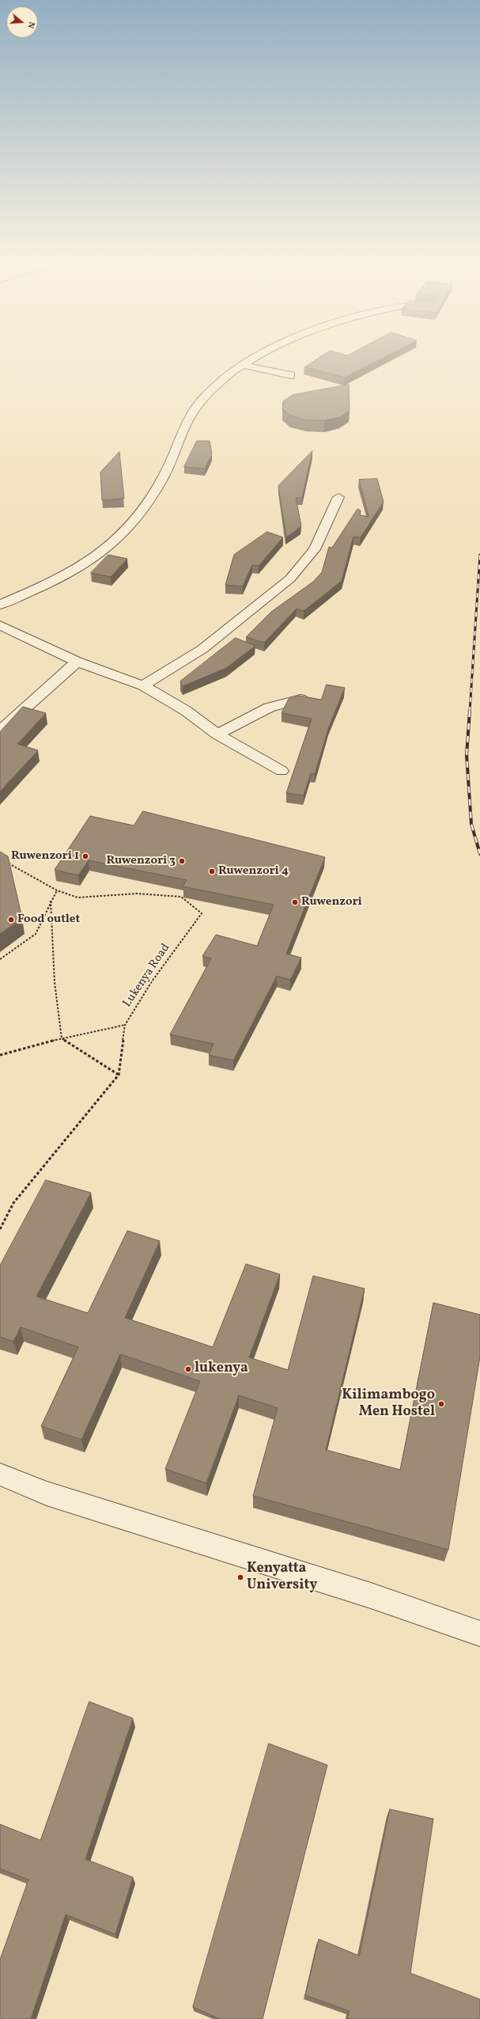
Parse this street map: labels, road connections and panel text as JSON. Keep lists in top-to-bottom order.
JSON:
{
  "streets": {
    "path": ["Lukenya Road"]
  },
  "places": [
    "Ruwenzori 1",
    "Ruwenzori 3",
    "Ruwenzori 4",
    "Ruwenzori",
    "Food outlet",
    "lukenya",
    "Kilimambogo Men Hostel",
    "Kenyatta University"
  ],
  "north": "right"
}
